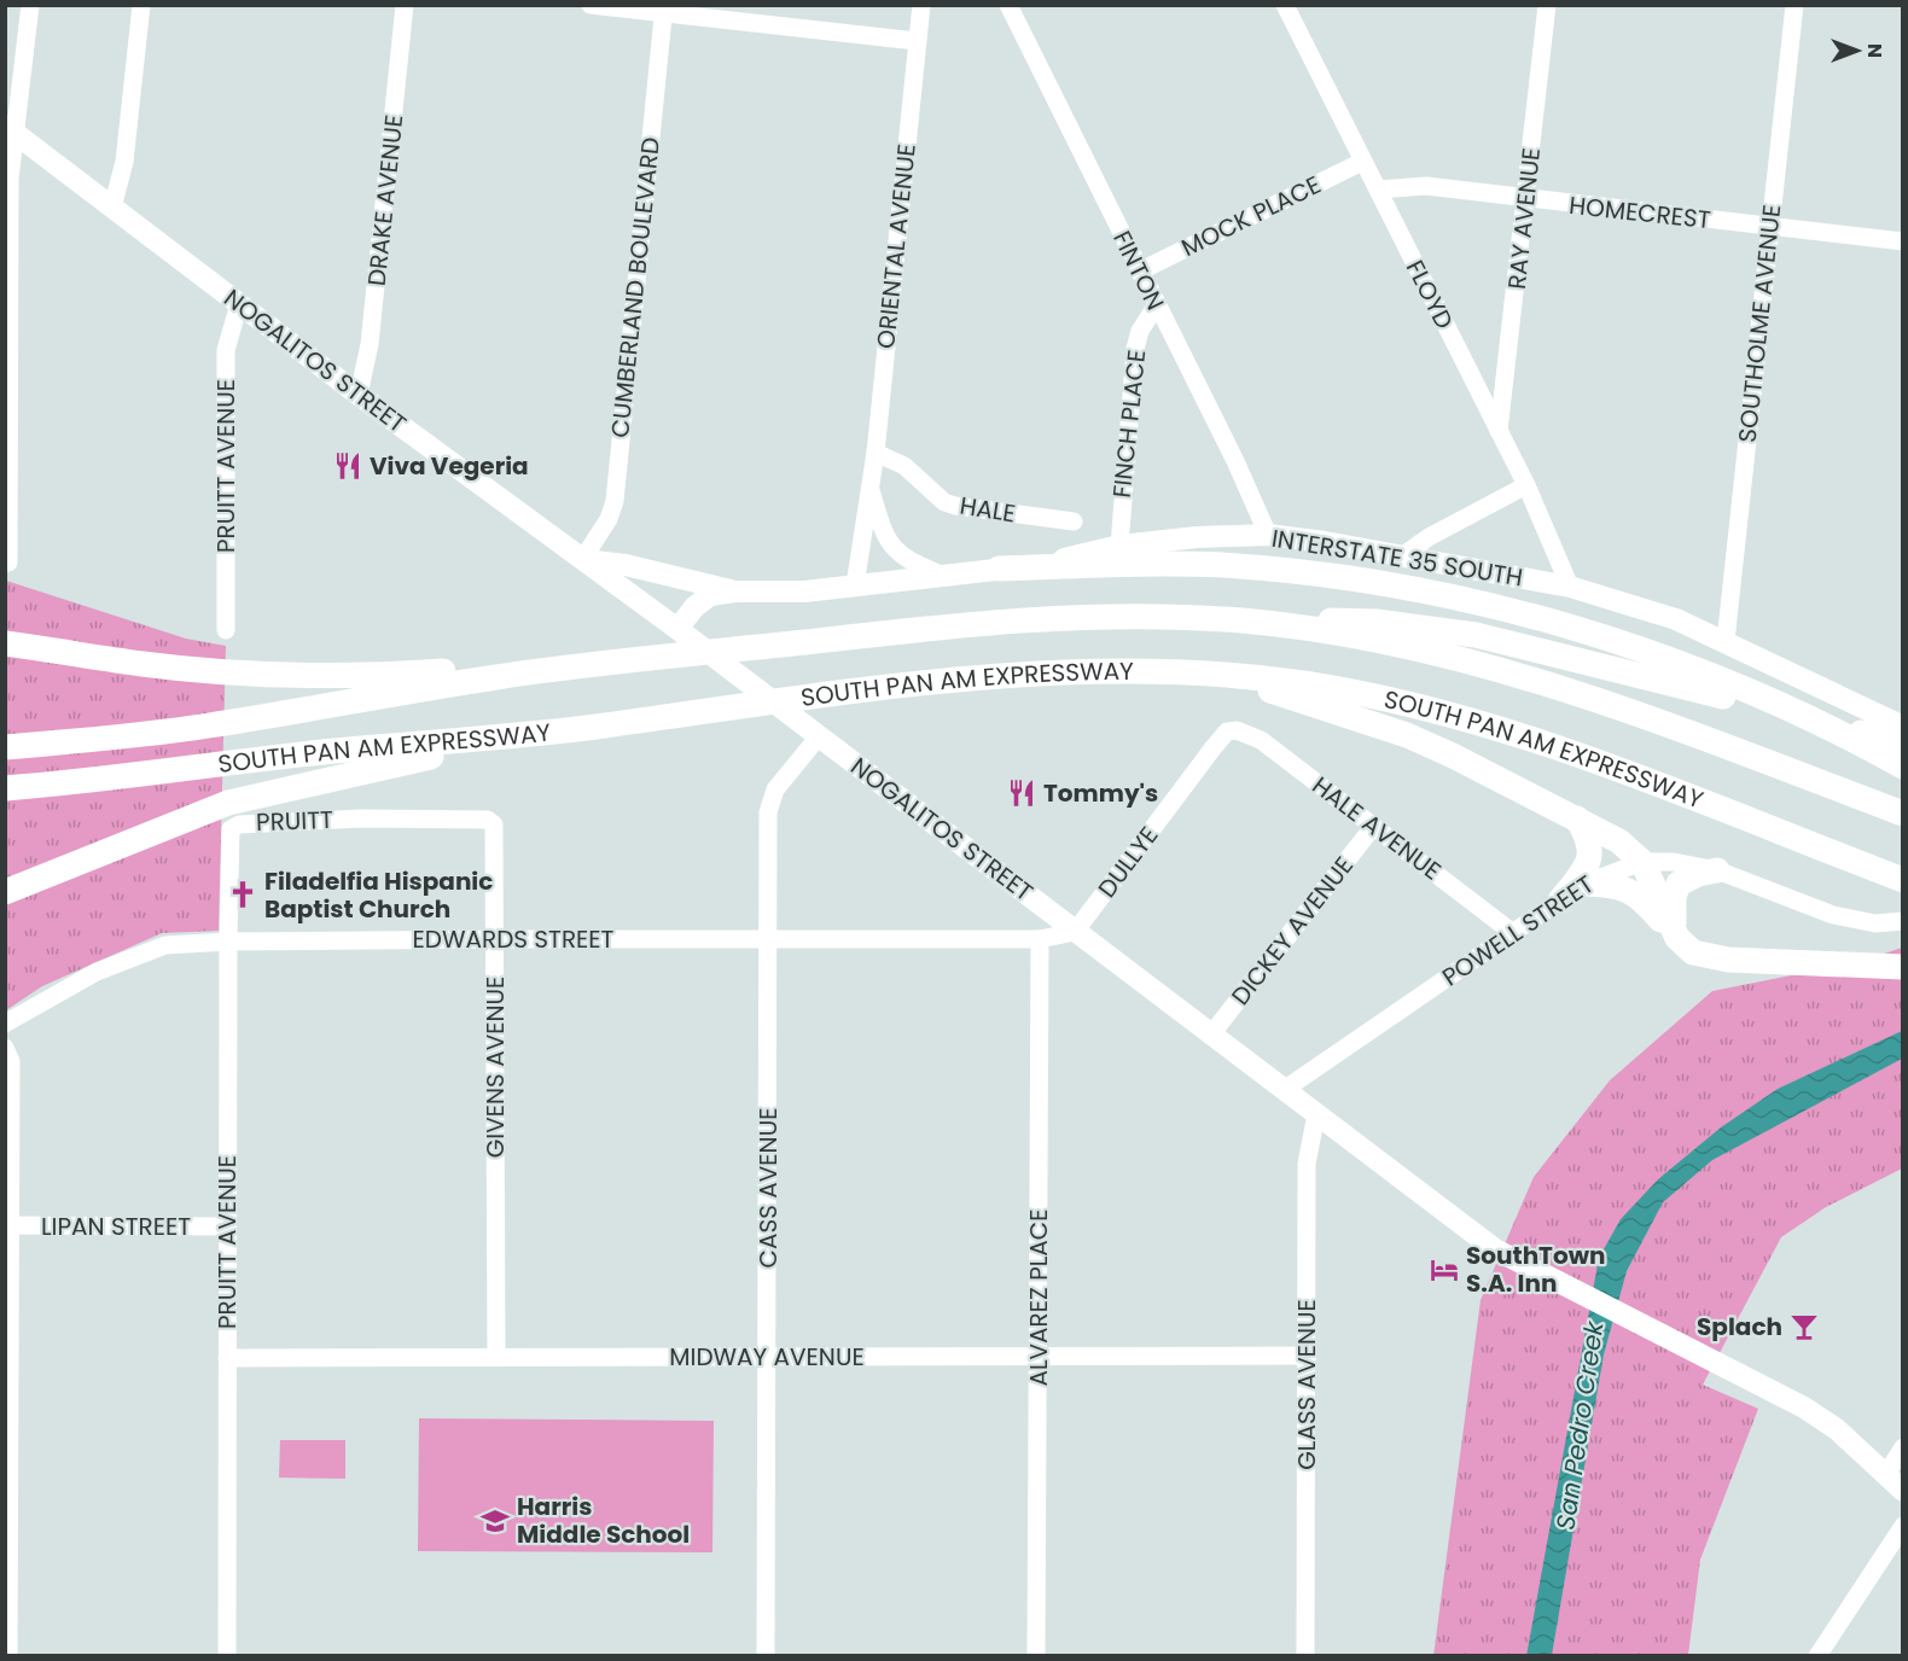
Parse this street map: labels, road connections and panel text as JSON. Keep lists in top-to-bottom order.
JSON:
{
  "streets": {
    "highway": ["SOUTH PAN AM EXPRESSWAY"],
    "main road": ["NOGALITOS STREET", "INTERSTATE 35 SOUTH"],
    "street": [
      "DRAKE AVENUE",
      "HOMECREST",
      "MOCK PLACE",
      "RAY AVENUE",
      "ORIENTAL AVENUE",
      "FINTON",
      "CUMBERLAND BOULEVARD",
      "FLOYD",
      "SOUTHOLME AVENUE",
      "FINCH PLACE",
      "PRUITT AVENUE",
      "HALE",
      "PRUITT",
      "HALE AVENUE",
      "DULLYE",
      "DICKEY AVENUE",
      "POWELL STREET",
      "EDWARDS STREET",
      "GIVENS AVENUE",
      "CASS AVENUE",
      "LIPAN STREET",
      "ALVAREZ PLACE",
      "MIDWAY AVENUE",
      "GLASS AVENUE"
    ]
  },
  "crossings": [
    ["DRAKE AVENUE", "NOGALITOS STREET"],
    ["HOMECREST", "RAY AVENUE"],
    ["HOMECREST", "FLOYD"],
    ["HOMECREST", "SOUTHOLME AVENUE"],
    ["MOCK PLACE", "FINTON"],
    ["MOCK PLACE", "FLOYD"],
    ["RAY AVENUE", "FLOYD"],
    ["ORIENTAL AVENUE", "HALE"],
    ["ORIENTAL AVENUE", "INTERSTATE 35 SOUTH"],
    ["FINTON", "FINCH PLACE"],
    ["FINTON", "INTERSTATE 35 SOUTH"],
    ["CUMBERLAND BOULEVARD", "NOGALITOS STREET"],
    ["CUMBERLAND BOULEVARD", "INTERSTATE 35 SOUTH"],
    ["FLOYD", "INTERSTATE 35 SOUTH"],
    ["SOUTHOLME AVENUE", "INTERSTATE 35 SOUTH"],
    ["NOGALITOS STREET", "PRUITT AVENUE"],
    ["NOGALITOS STREET", "INTERSTATE 35 SOUTH"],
    ["NOGALITOS STREET", "DULLYE"],
    ["NOGALITOS STREET", "DICKEY AVENUE"],
    ["NOGALITOS STREET", "POWELL STREET"],
    ["NOGALITOS STREET", "EDWARDS STREET"],
    ["NOGALITOS STREET", "CASS AVENUE"],
    ["NOGALITOS STREET", "GLASS AVENUE"],
    ["FINCH PLACE", "INTERSTATE 35 SOUTH"],
    ["PRUITT AVENUE", "PRUITT"],
    ["PRUITT AVENUE", "EDWARDS STREET"],
    ["PRUITT AVENUE", "LIPAN STREET"],
    ["PRUITT AVENUE", "MIDWAY AVENUE"],
    ["PRUITT", "GIVENS AVENUE"],
    ["HALE AVENUE", "DULLYE"],
    ["HALE AVENUE", "DICKEY AVENUE"],
    ["HALE AVENUE", "POWELL STREET"],
    ["DULLYE", "EDWARDS STREET"],
    ["EDWARDS STREET", "GIVENS AVENUE"],
    ["EDWARDS STREET", "CASS AVENUE"],
    ["EDWARDS STREET", "ALVAREZ PLACE"],
    ["GIVENS AVENUE", "MIDWAY AVENUE"],
    ["CASS AVENUE", "MIDWAY AVENUE"],
    ["ALVAREZ PLACE", "MIDWAY AVENUE"],
    ["MIDWAY AVENUE", "GLASS AVENUE"]
  ],
  "water": ["San Pedro Creek"],
  "places": {
    "restaurant": ["Viva Vegeria", "Tommy's"],
    "church": ["Filadelfia Hispanic Baptist Church"],
    "hotel": ["SouthTown S.A. Inn"],
    "bar": ["Splach"],
    "school or university": ["Harris Middle School"]
  },
  "north": "right"
}
